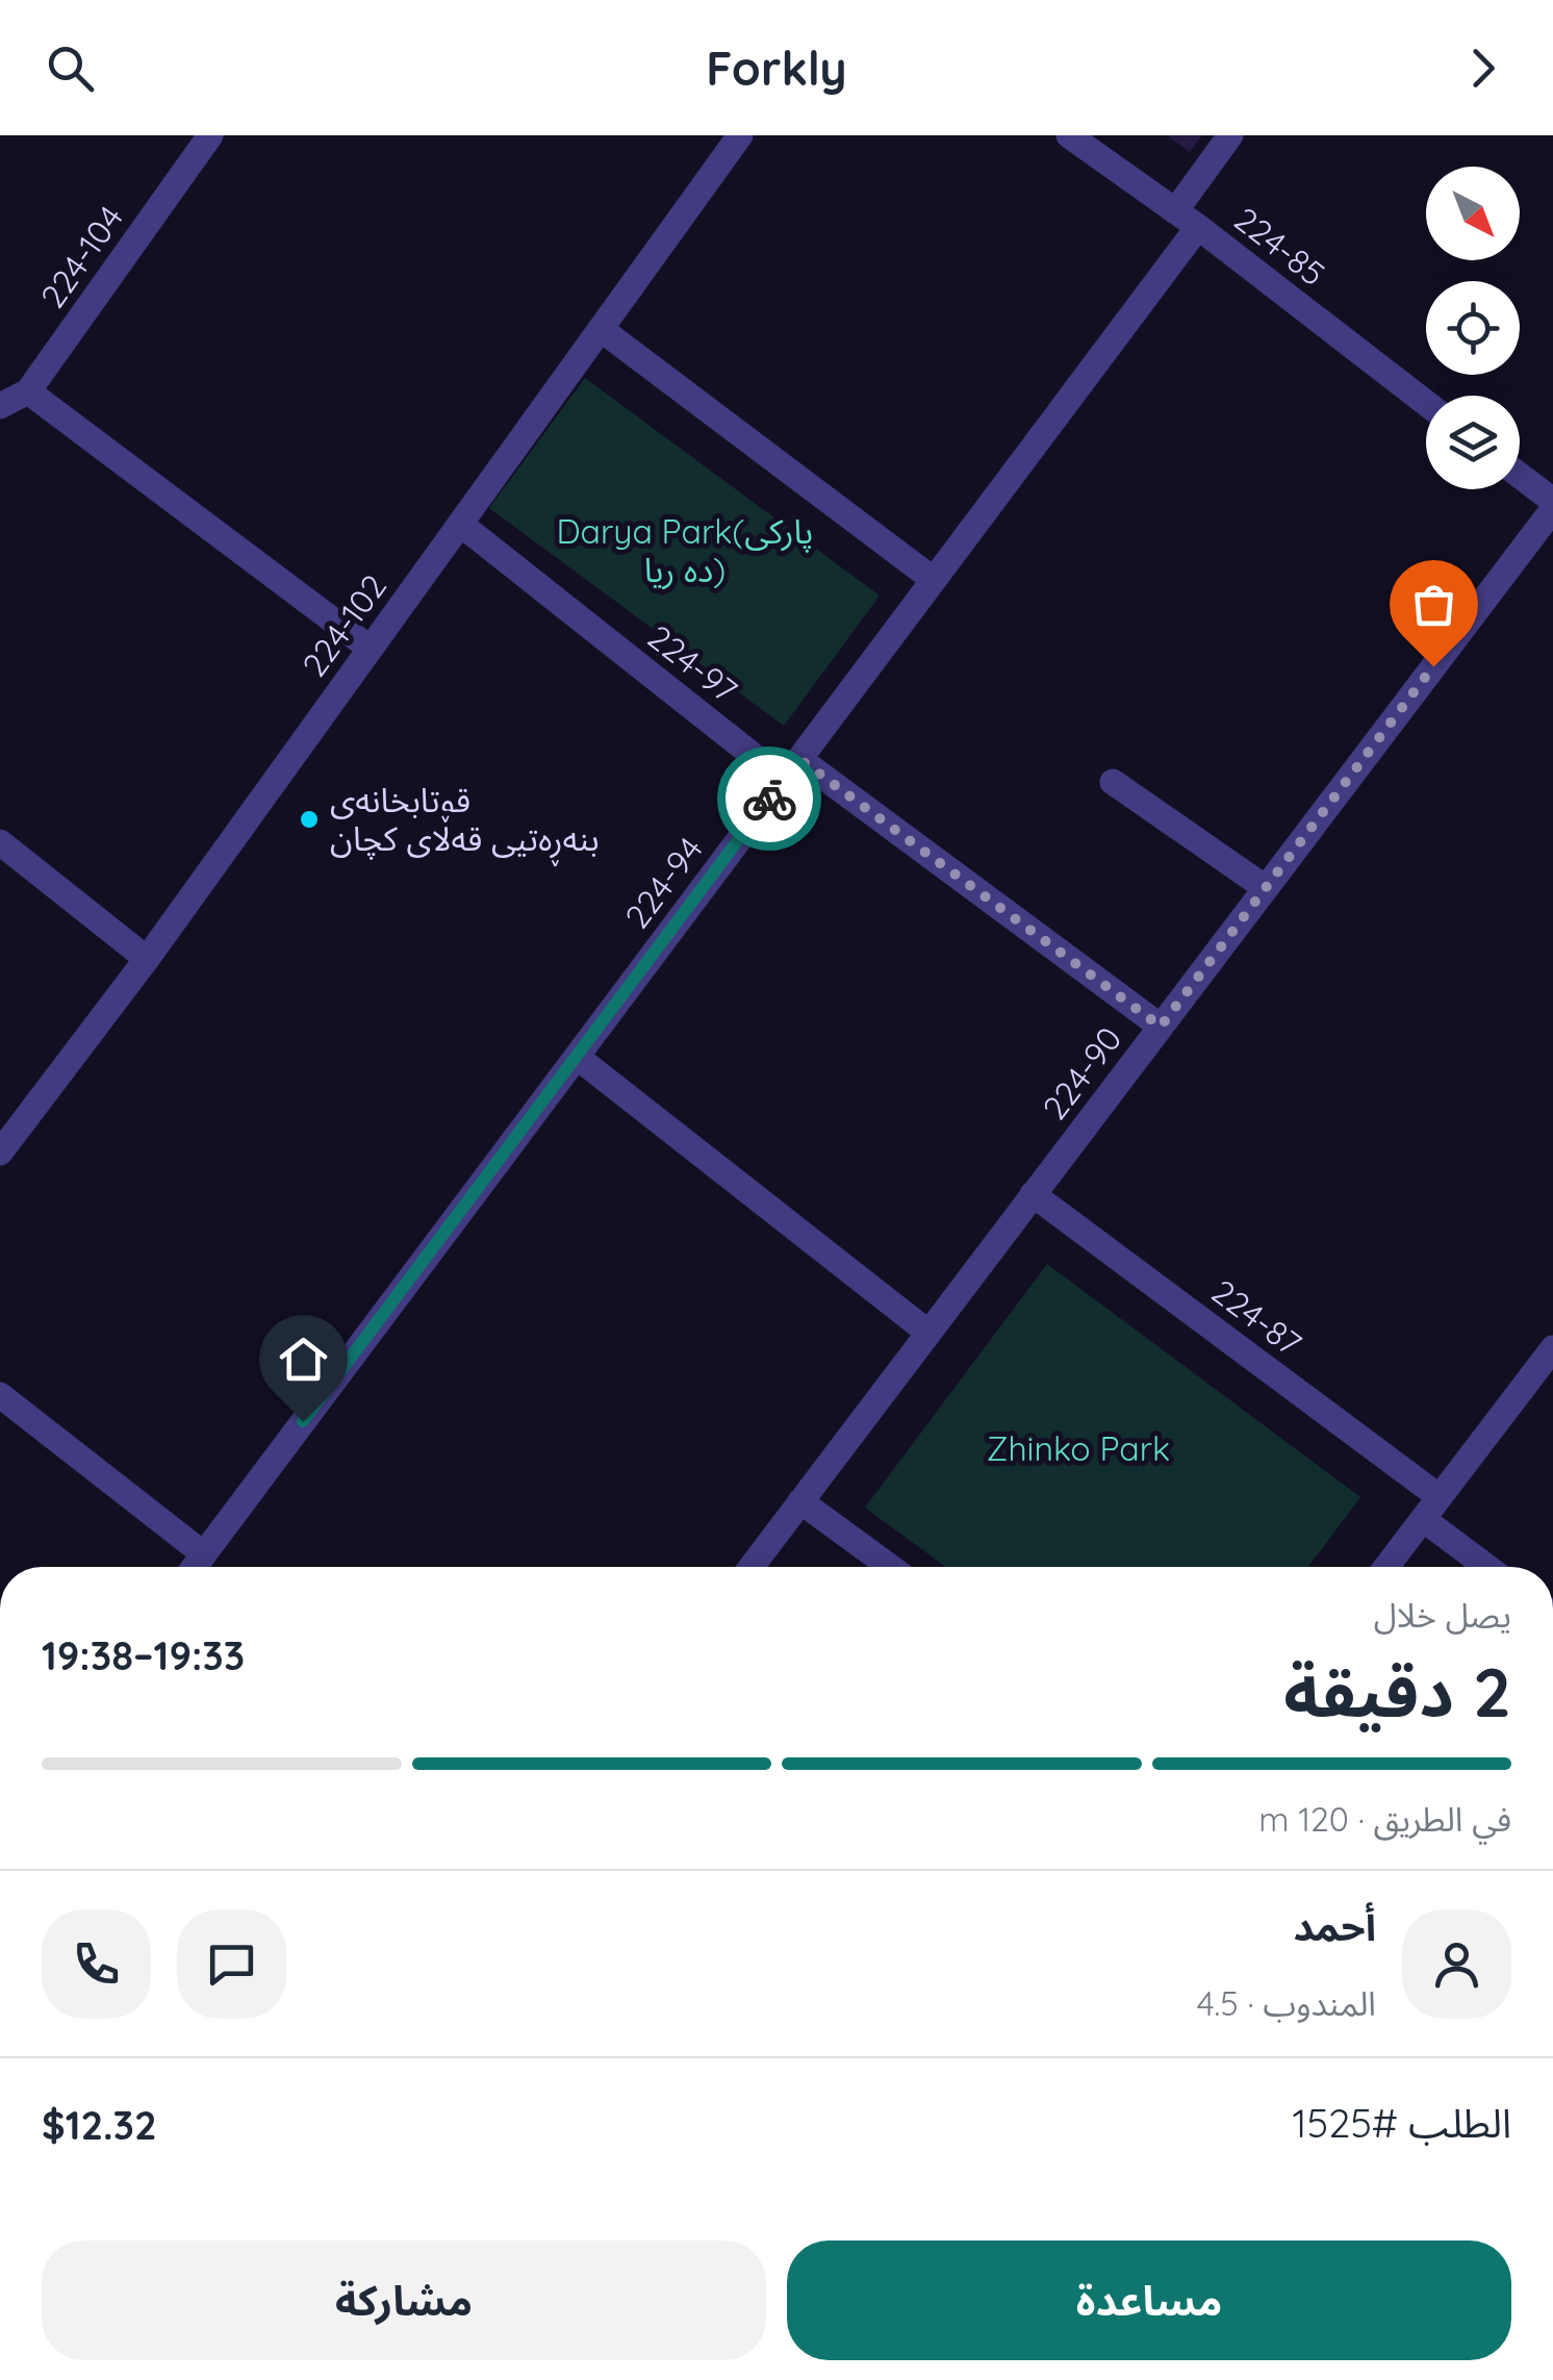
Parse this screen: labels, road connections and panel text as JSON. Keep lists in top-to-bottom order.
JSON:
{
  "streets": {
    "street": [
      "224-85",
      "224-104",
      "224-102",
      "224-97",
      "224-94",
      "224-90",
      "224-87"
    ]
  },
  "crossings": [
    ["224-85", "224-94"],
    ["224-102", "224-97"],
    ["224-97", "224-94"],
    ["224-97", "224-90"],
    ["224-90", "224-87"]
  ],
  "parks": ["Darya Park(پارکی ده ریا)", "Zhinko Park"],
  "places": ["قوتابخانەی بنەڕەتیی قەڵای کچان"],
  "north": "bottom right",
  "page": {
    "header": "Forkly",
    "heading": ["2 دقيقة", "يصل خلال", "19:33–19:38"],
    "panel": [
      "أحمد",
      "المندوب · 4.5",
      "الطلب #1525",
      "$12.32"
    ],
    "bar": "في الطريق · 120 m",
    "buttons": ["مساعدة", "مشاركة"]
  }
}
